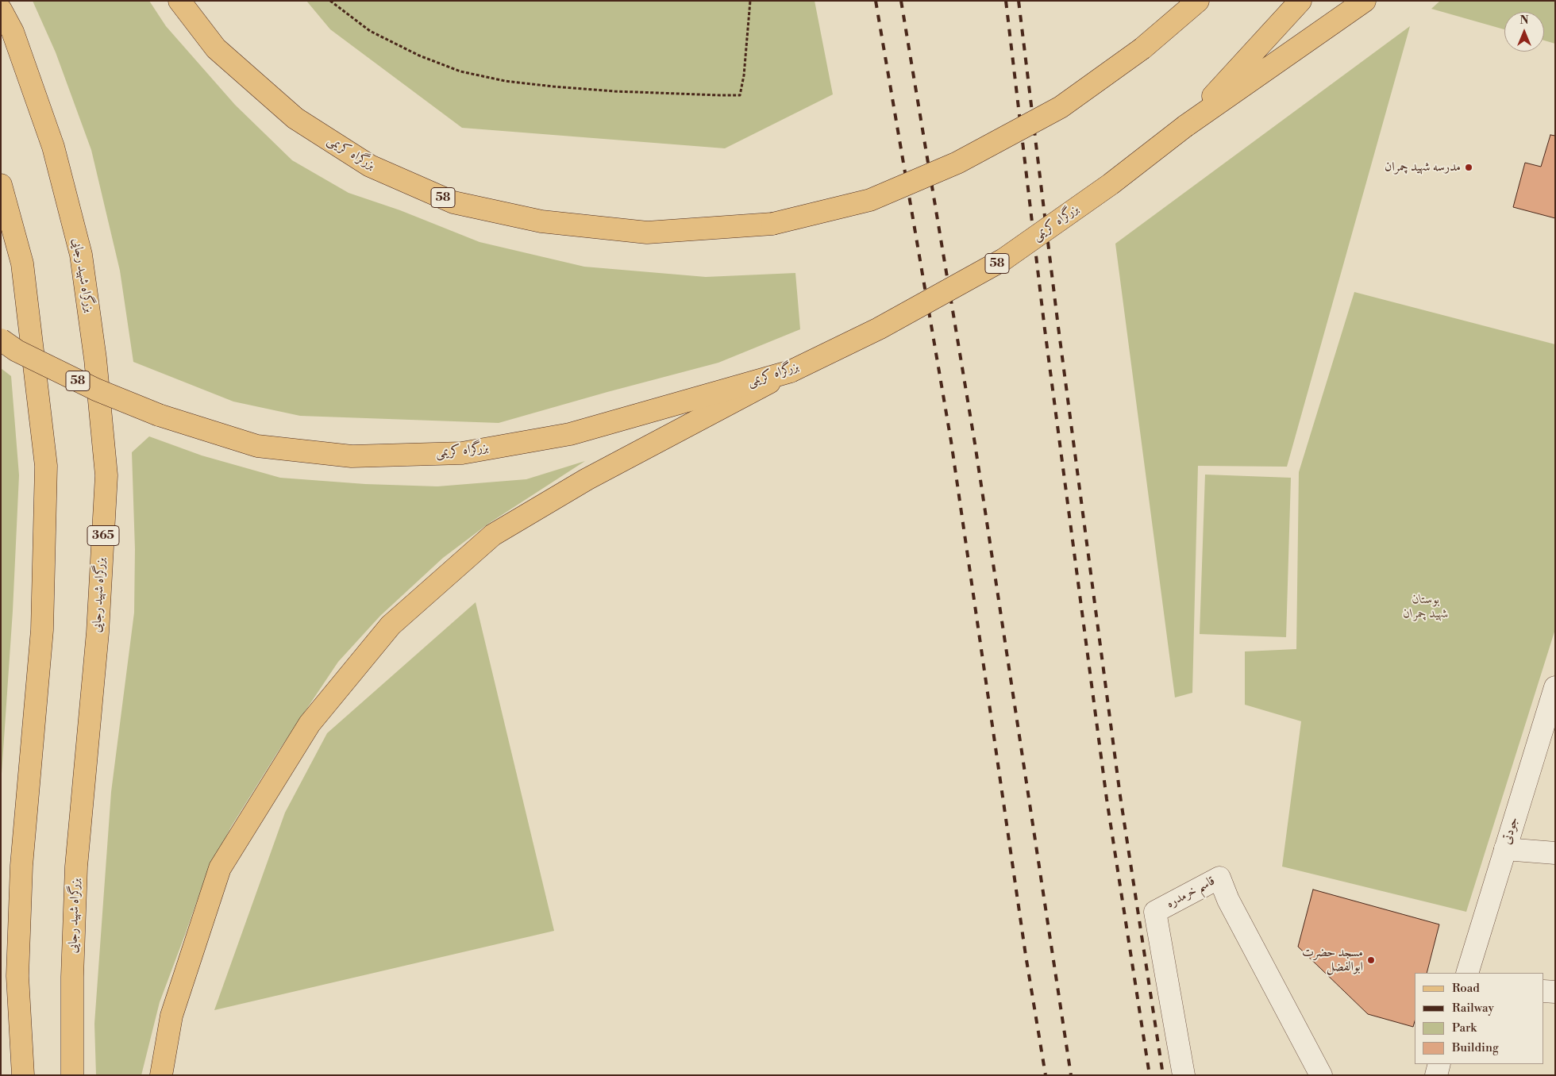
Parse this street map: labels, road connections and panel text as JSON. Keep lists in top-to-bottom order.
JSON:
{
  "streets": {
    "main road": [
      "بزرگراه کریمی",
      "58",
      "بزرگراه شهید رجایی",
      "365"
    ],
    "street": ["جودتی", "قاسم خرمدره"]
  },
  "parks": ["بوستان شهید چمران"],
  "places": ["مدرسه شهید چمران", "مسجد حضرت ابوالفضل"],
  "legend": [
    "Road",
    "Railway",
    "Park",
    "Building"
  ],
  "north": "top"
}
